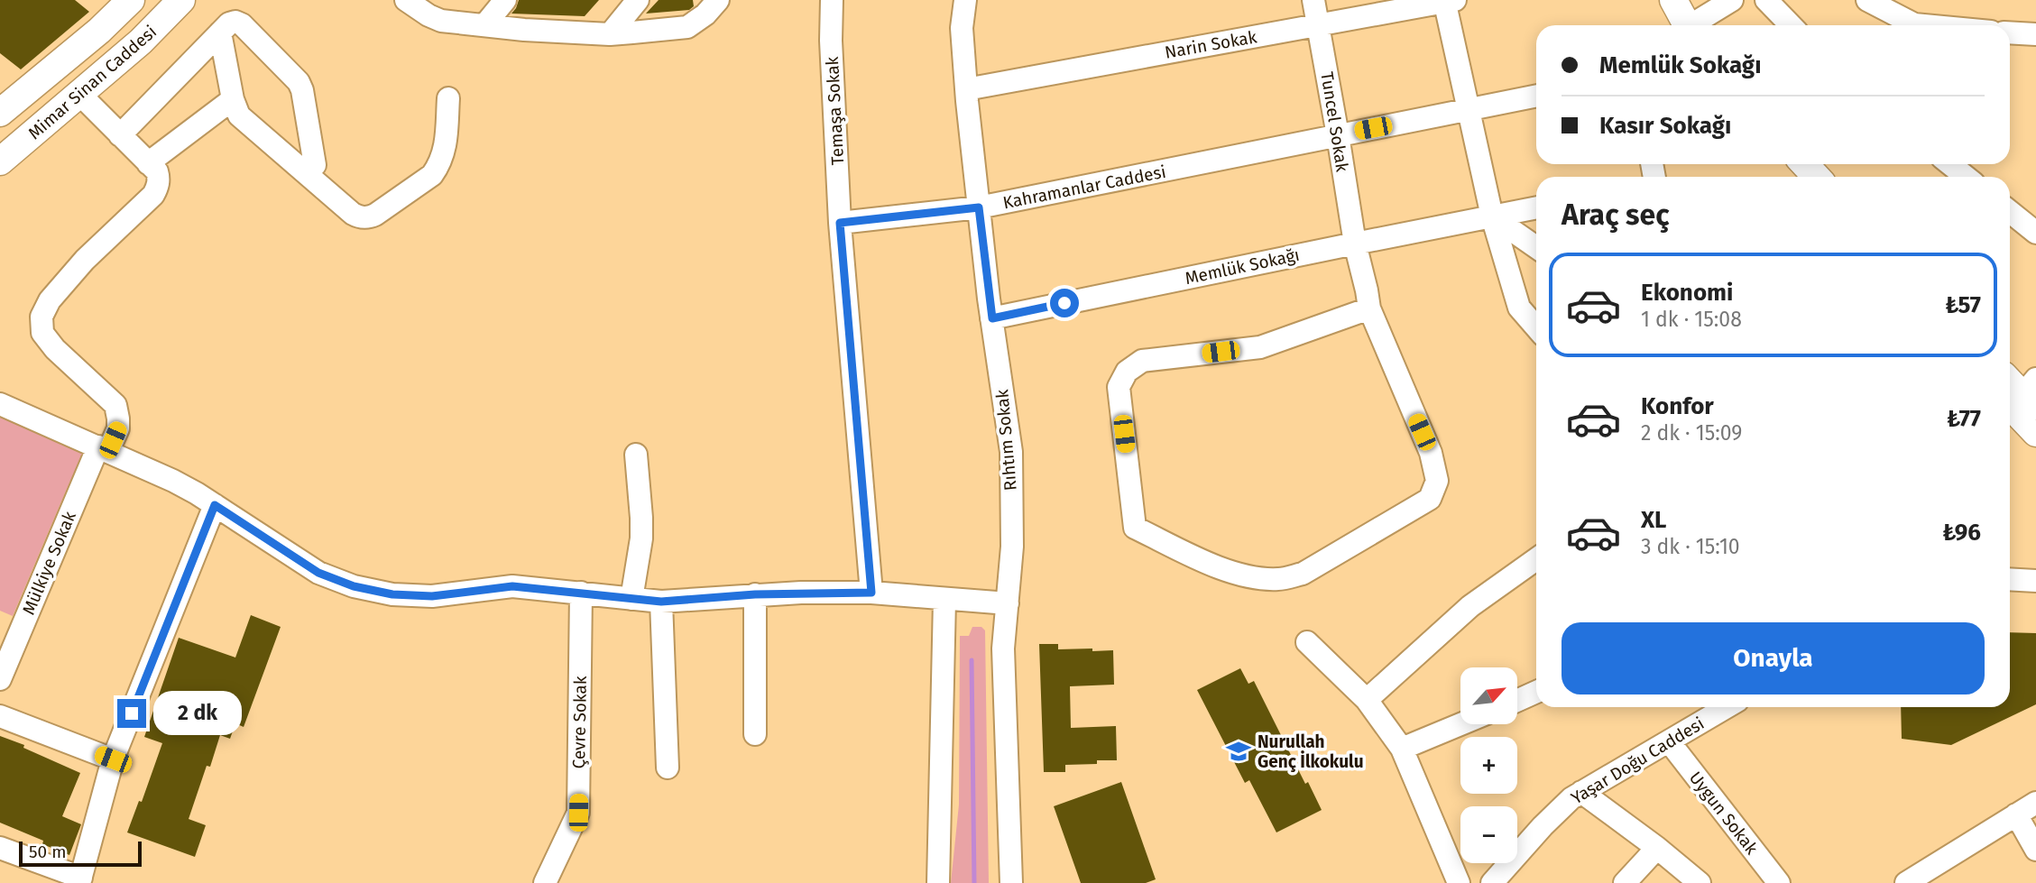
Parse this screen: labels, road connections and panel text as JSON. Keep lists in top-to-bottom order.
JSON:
{
  "streets": {
    "main road": ["Mimar Sinan Caddesi"],
    "street": [
      "Narin Sokak",
      "Temaşa Sokak",
      "Tuncel Sokak",
      "Kahramanlar Caddesi",
      "Memlük Sokağı",
      "Rıhtım Sokak",
      "Mülkiye Sokak",
      "Çevre Sokak",
      "Yaşar Doğu Caddesi",
      "Uygun Sokak"
    ]
  },
  "crossings": [
    ["Narin Sokak", "Tuncel Sokak"],
    ["Narin Sokak", "Rıhtım Sokak"],
    ["Temaşa Sokak", "Kahramanlar Caddesi"],
    ["Tuncel Sokak", "Kahramanlar Caddesi"],
    ["Tuncel Sokak", "Memlük Sokağı"],
    ["Kahramanlar Caddesi", "Rıhtım Sokak"],
    ["Memlük Sokağı", "Rıhtım Sokak"],
    ["Yaşar Doğu Caddesi", "Uygun Sokak"]
  ],
  "places": {
    "school or university": ["Nurullah Genç İlkokulu"]
  },
  "scale_bar": "50 m",
  "north": "top right",
  "page": {
    "banner": ["Memlük Sokağı", "Kasır Sokağı"],
    "heading": "Araç seç",
    "list": [
      {
        "name": "Ekonomi",
        "note": "1 dk · 15:08",
        "value": "₺57"
      },
      {
        "name": "Konfor",
        "note": "2 dk · 15:09",
        "value": "₺77"
      },
      {
        "name": "XL",
        "note": "3 dk · 15:10",
        "value": "₺96"
      }
    ],
    "buttons": "Onayla",
    "map_buttons": ["+", "−"],
    "bubble": "2 dk",
    "scale": "50 m"
  }
}
